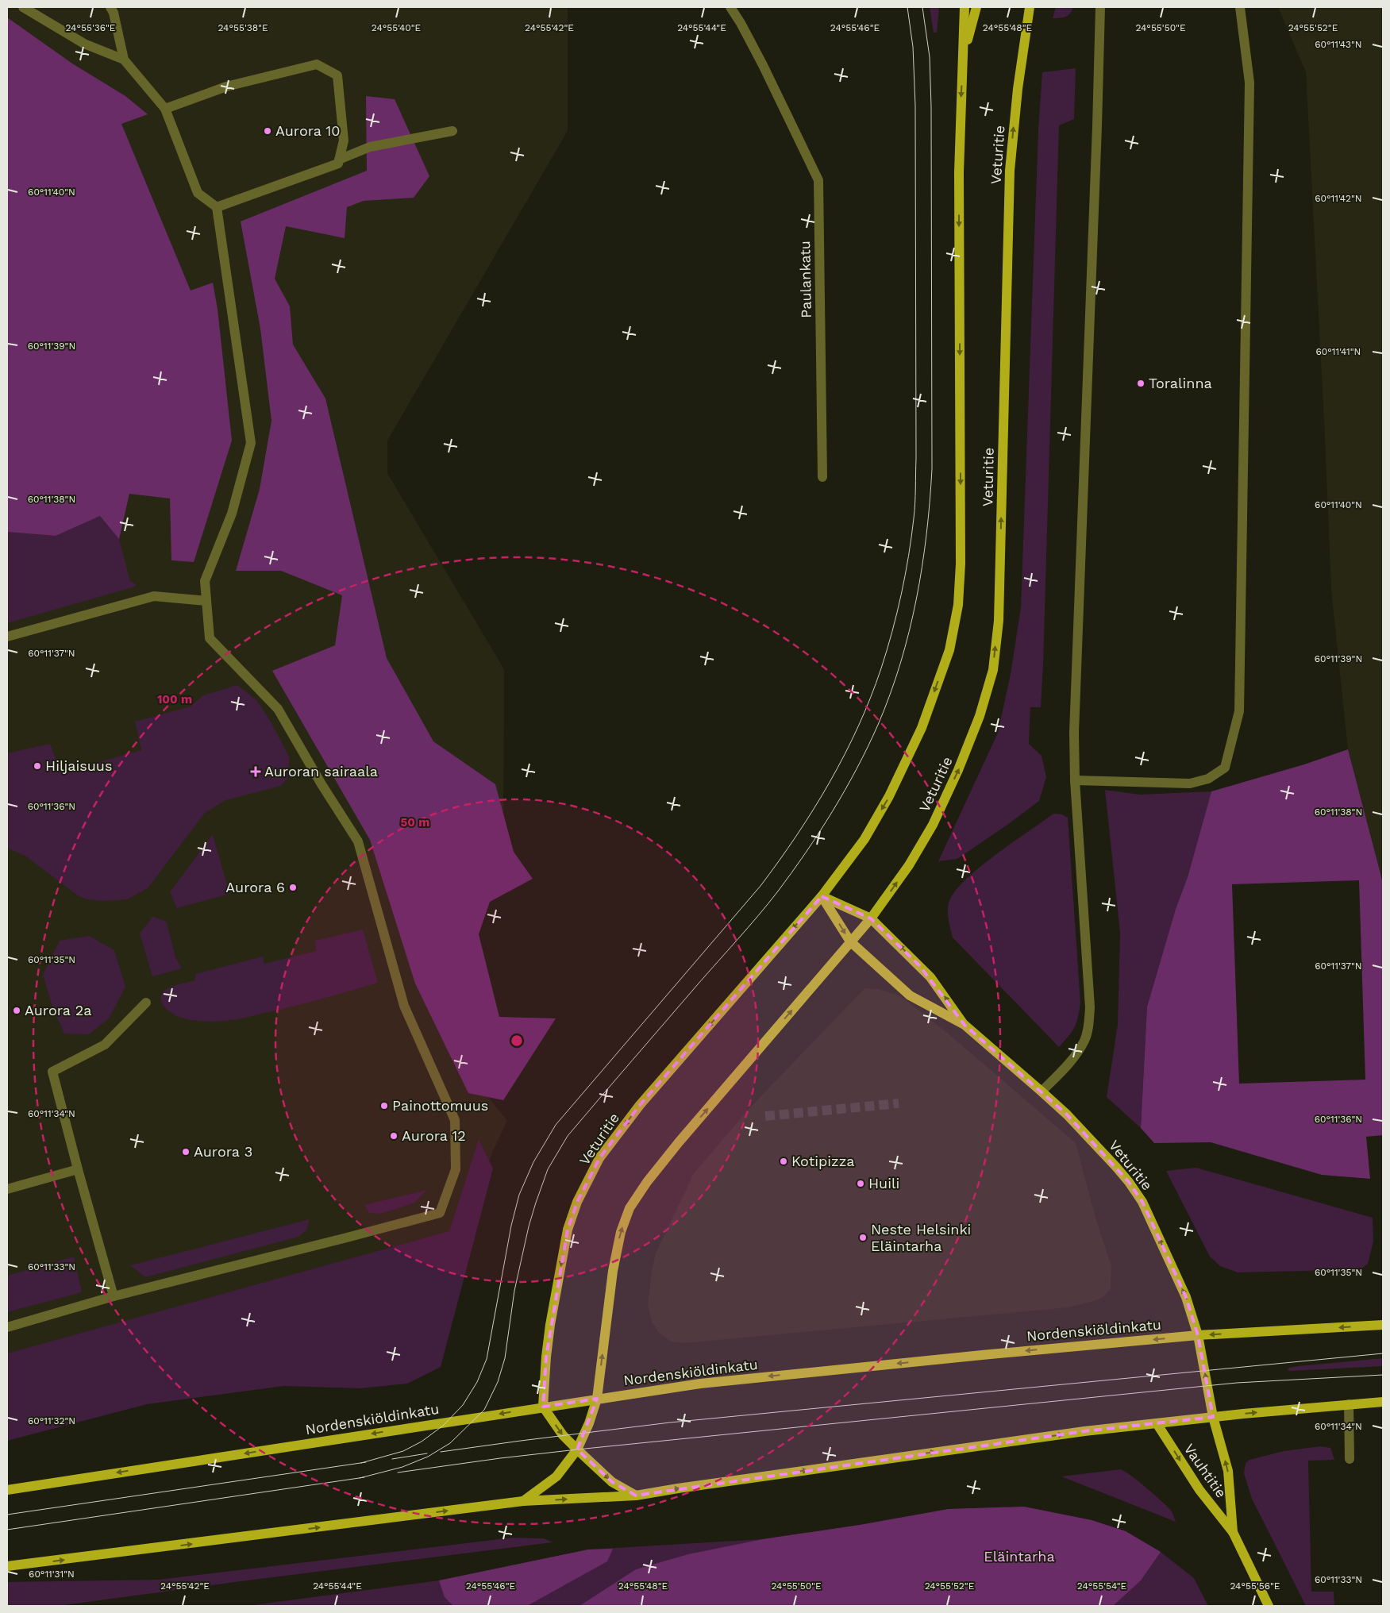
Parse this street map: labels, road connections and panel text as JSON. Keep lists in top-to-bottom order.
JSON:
{
  "streets": {
    "main road": ["Veturitie", "Nordenskiöldinkatu", "Vauhtitie"],
    "lane": ["Paulankatu"]
  },
  "crossings": [
    ["Veturitie", "Nordenskiöldinkatu"],
    ["Veturitie", "Vauhtitie"]
  ],
  "parks": ["Eläintarha"],
  "places": {
    "other": [
      "Aurora 10",
      "Toralinna",
      "Hiljaisuus",
      "Aurora 6",
      "Aurora 2a",
      "Painottomuus",
      "Aurora 12",
      "Aurora 3",
      "Kotipizza",
      "Huili",
      "Neste Helsinki Eläintarha"
    ],
    "health": ["Auroran sairaala"]
  },
  "coordinates": [
    "24°55'36\"E",
    "24°55'38\"E",
    "24°55'40\"E",
    "24°55'42\"E",
    "24°55'44\"E",
    "24°55'46\"E",
    "24°55'48\"E",
    "24°55'50\"E",
    "24°55'52\"E",
    "60°11'43\"N",
    "60°11'40\"N",
    "60°11'42\"N",
    "60°11'39\"N",
    "60°11'41\"N",
    "60°11'38\"N",
    "60°11'37\"N",
    "60°11'36\"N",
    "60°11'35\"N",
    "60°11'34\"N",
    "60°11'33\"N",
    "60°11'32\"N",
    "60°11'31\"N",
    "24°55'54\"E",
    "24°55'56\"E"
  ],
  "rings": ["100 m", "50 m"]
}
